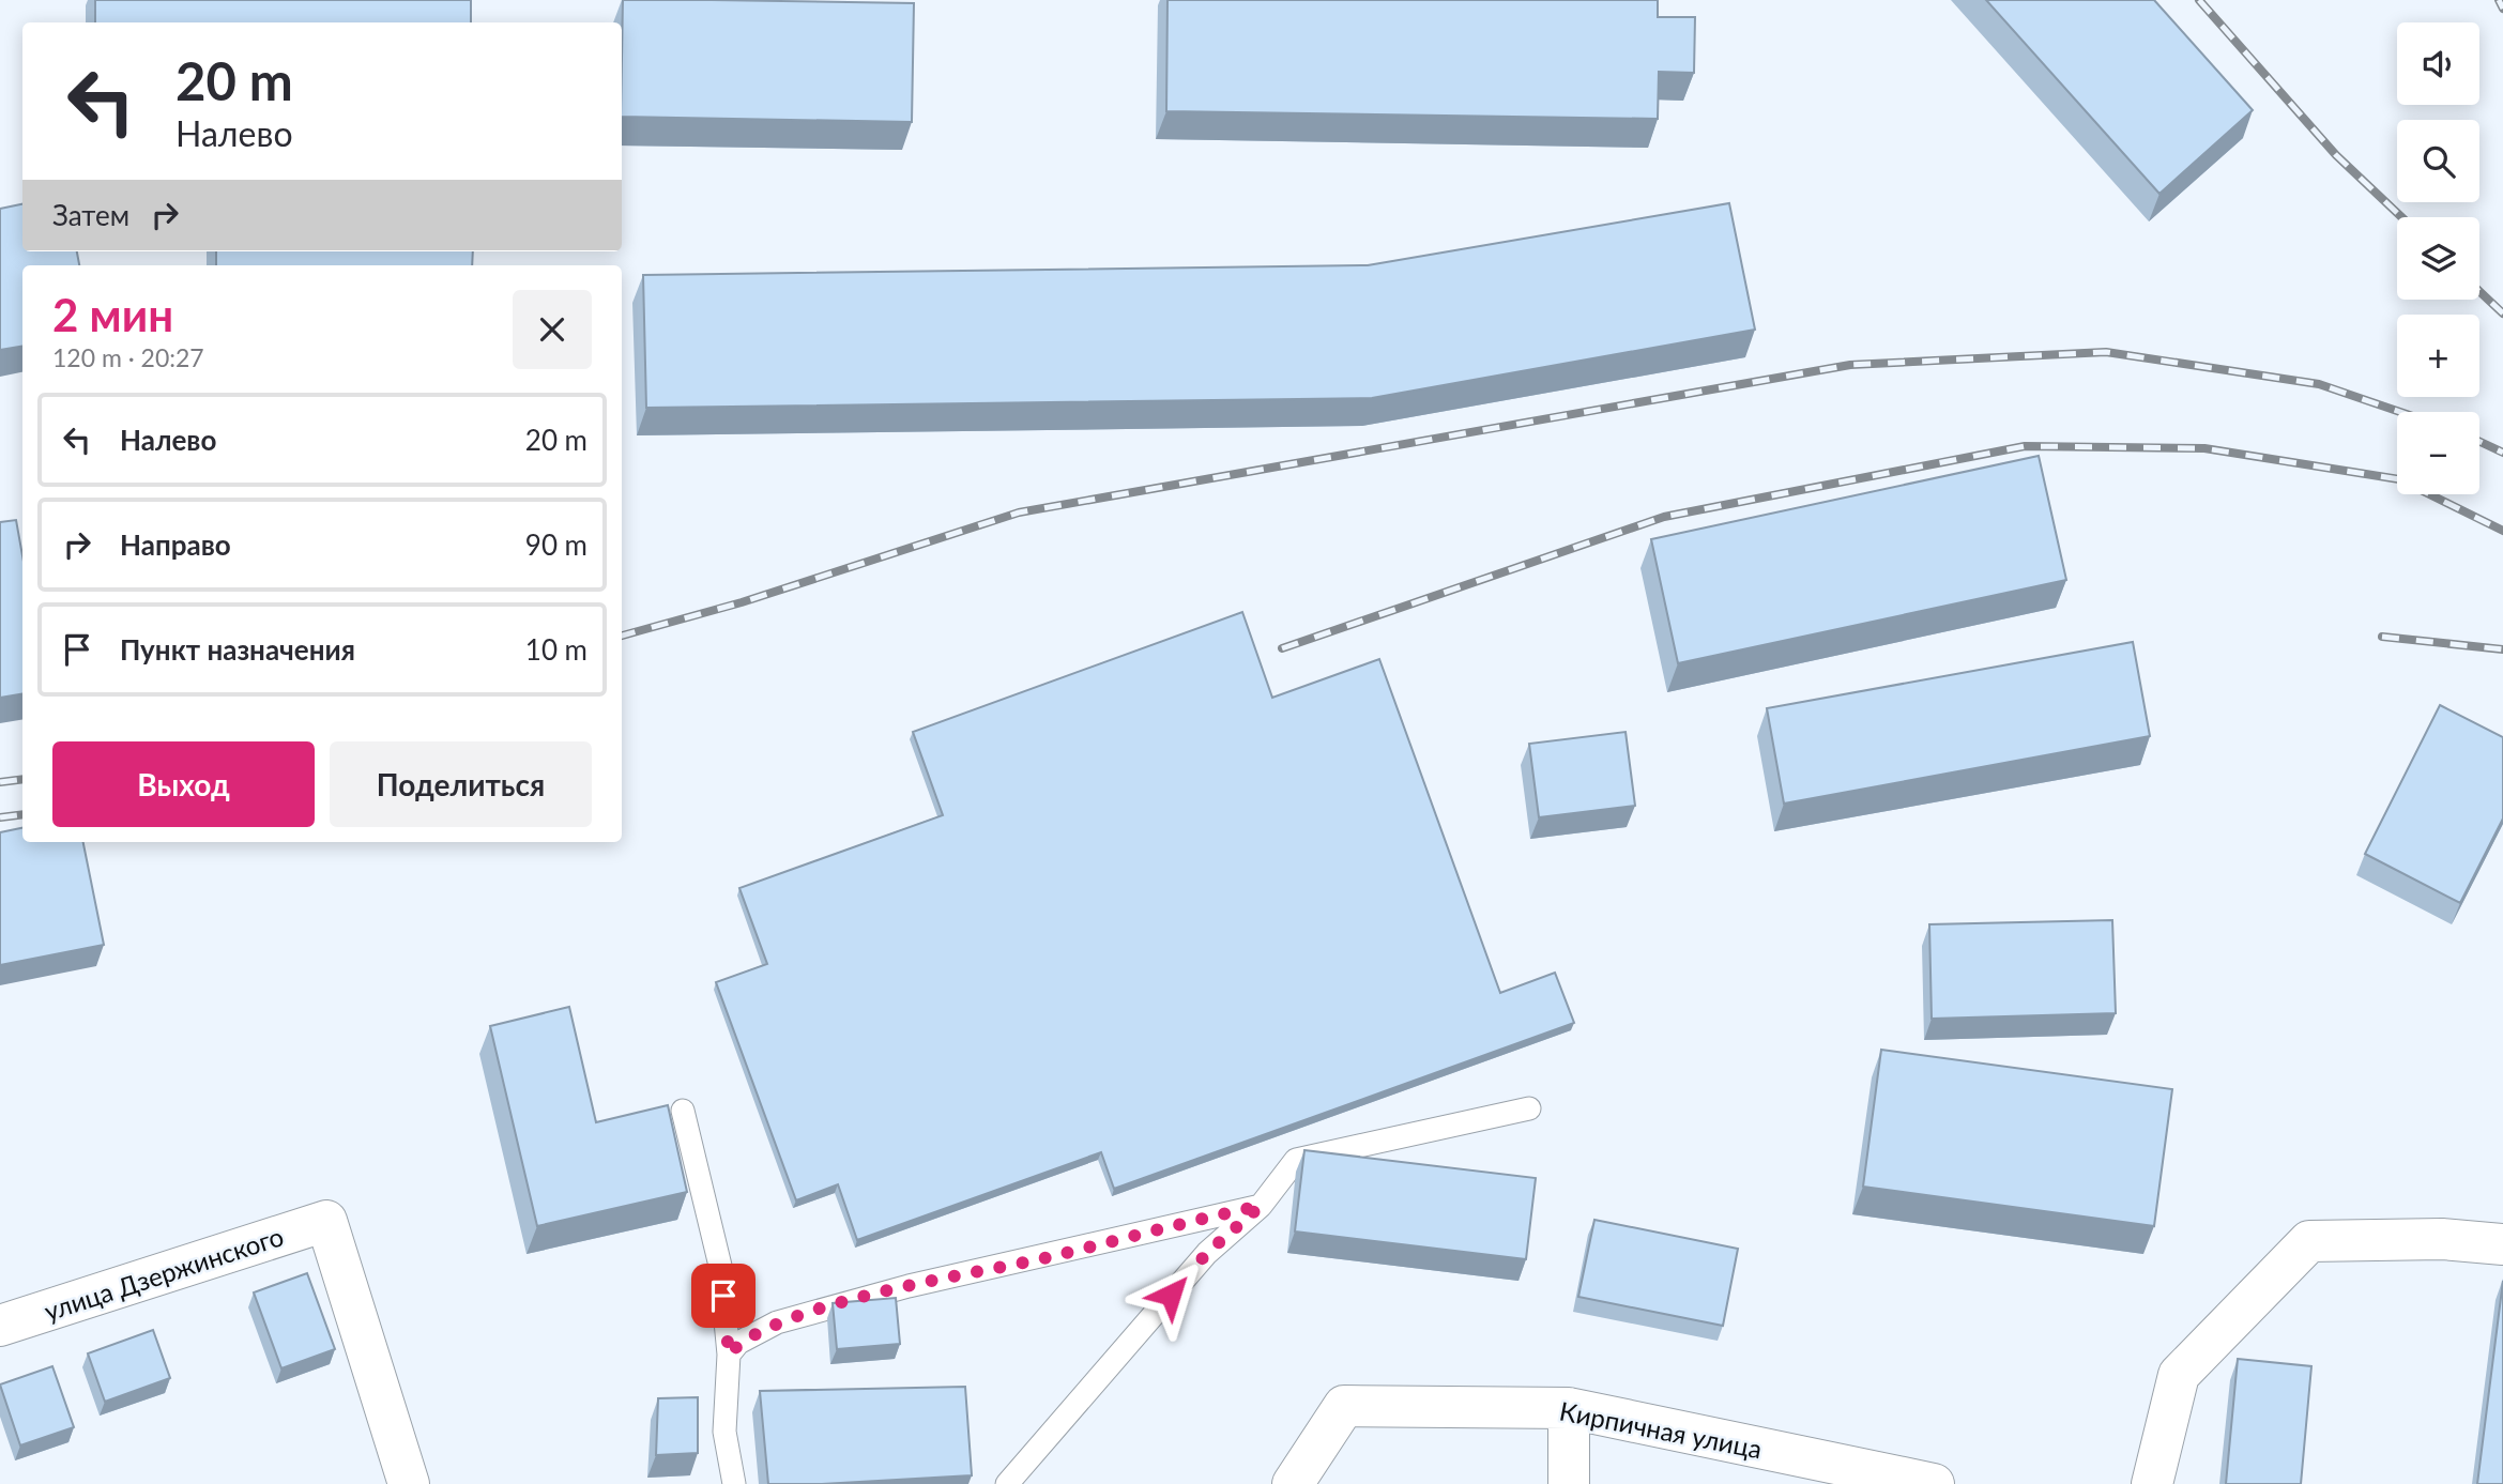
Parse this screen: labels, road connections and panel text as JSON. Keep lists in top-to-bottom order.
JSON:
{
  "streets": {
    "street": ["улица Дзержинского", "Кирпичная улица"]
  },
  "page": {
    "map_buttons": ["+", "−"],
    "turn": ["20 m", "Налево"],
    "then": "Затем",
    "heading": ["2 мин", "120 m · 20:27"],
    "list": [
      {
        "name": "Налево",
        "value": "20 m"
      },
      {
        "name": "Направо",
        "value": "90 m"
      },
      {
        "name": "Пункт назначения",
        "value": "10 m"
      }
    ],
    "buttons": ["Выход", "Поделиться"]
  }
}
